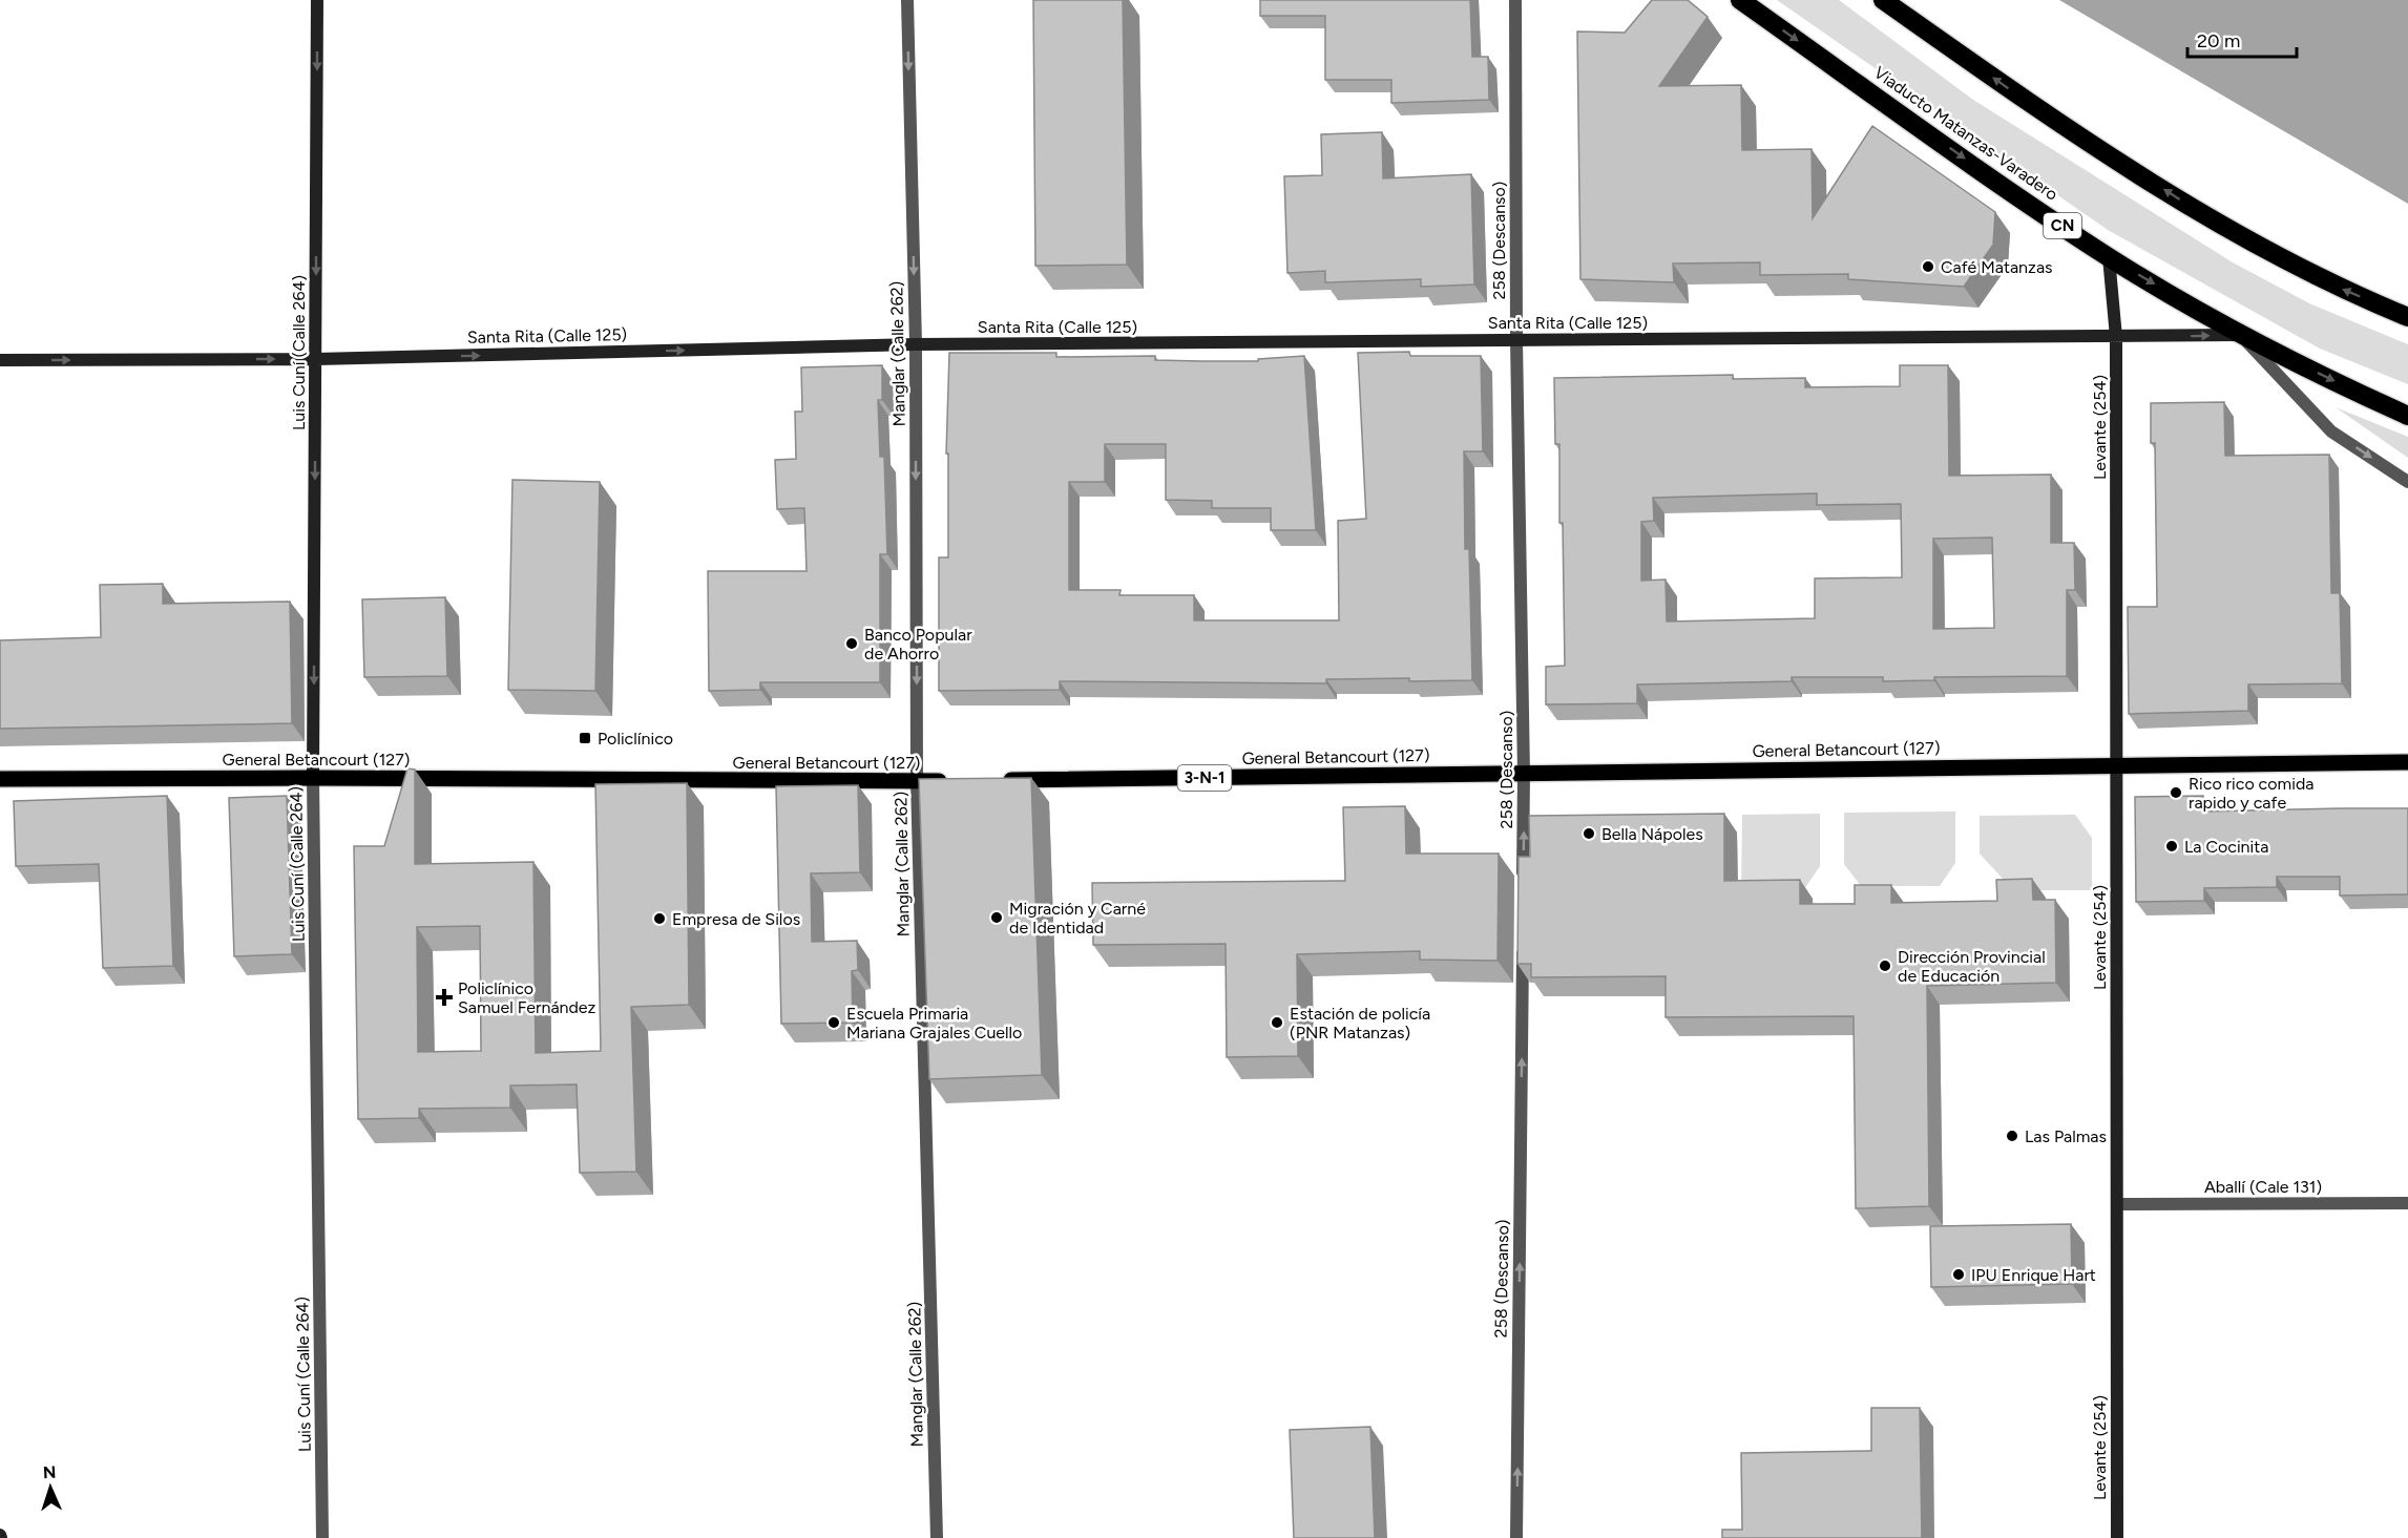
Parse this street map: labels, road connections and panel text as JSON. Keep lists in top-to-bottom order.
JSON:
{
  "streets": {
    "highway": ["Viaducto Matanzas-Varadero", "CN"],
    "main road": ["General Betancourt (127)", "3-N-1"],
    "street": [
      "258 (Descanso)",
      "Santa Rita (Calle 125)",
      "Luis Cuní (Calle 264)",
      "Manglar (Calle 262)",
      "Levante (254)",
      "Aballí (Cale 131)"
    ]
  },
  "crossings": [
    ["Viaducto Matanzas-Varadero", "Santa Rita (Calle 125)"],
    ["Viaducto Matanzas-Varadero", "Levante (254)"],
    ["258 (Descanso)", "Santa Rita (Calle 125)"],
    ["258 (Descanso)", "General Betancourt (127)"],
    ["Santa Rita (Calle 125)", "Luis Cuní (Calle 264)"],
    ["Santa Rita (Calle 125)", "Manglar (Calle 262)"],
    ["Santa Rita (Calle 125)", "Levante (254)"],
    ["Luis Cuní (Calle 264)", "General Betancourt (127)"],
    ["Manglar (Calle 262)", "General Betancourt (127)"],
    ["Levante (254)", "General Betancourt (127)"],
    ["Levante (254)", "Aballí (Cale 131)"]
  ],
  "one_way": [
    "258 (Descanso)",
    "Santa Rita (Calle 125)",
    "Luis Cuní (Calle 264)",
    "Manglar (Calle 262)"
  ],
  "places": {
    "other": [
      "Café Matanzas",
      "Banco Popular de Ahorro",
      "Rico rico comida rapido y cafe",
      "Bella Nápoles",
      "La Cocinita",
      "Migración y Carné de Identidad",
      "Empresa de Silos",
      "Dirección Provincial de Educación",
      "Escuela Primaria Mariana Grajales Cuello",
      "Estación de policía (PNR Matanzas)",
      "Las Palmas",
      "IPU Enrique Hart"
    ],
    "transit": ["Policlínico"],
    "health": ["Policlínico Samuel Fernández"]
  },
  "scale_bar": "20 m",
  "north": "top"
}
